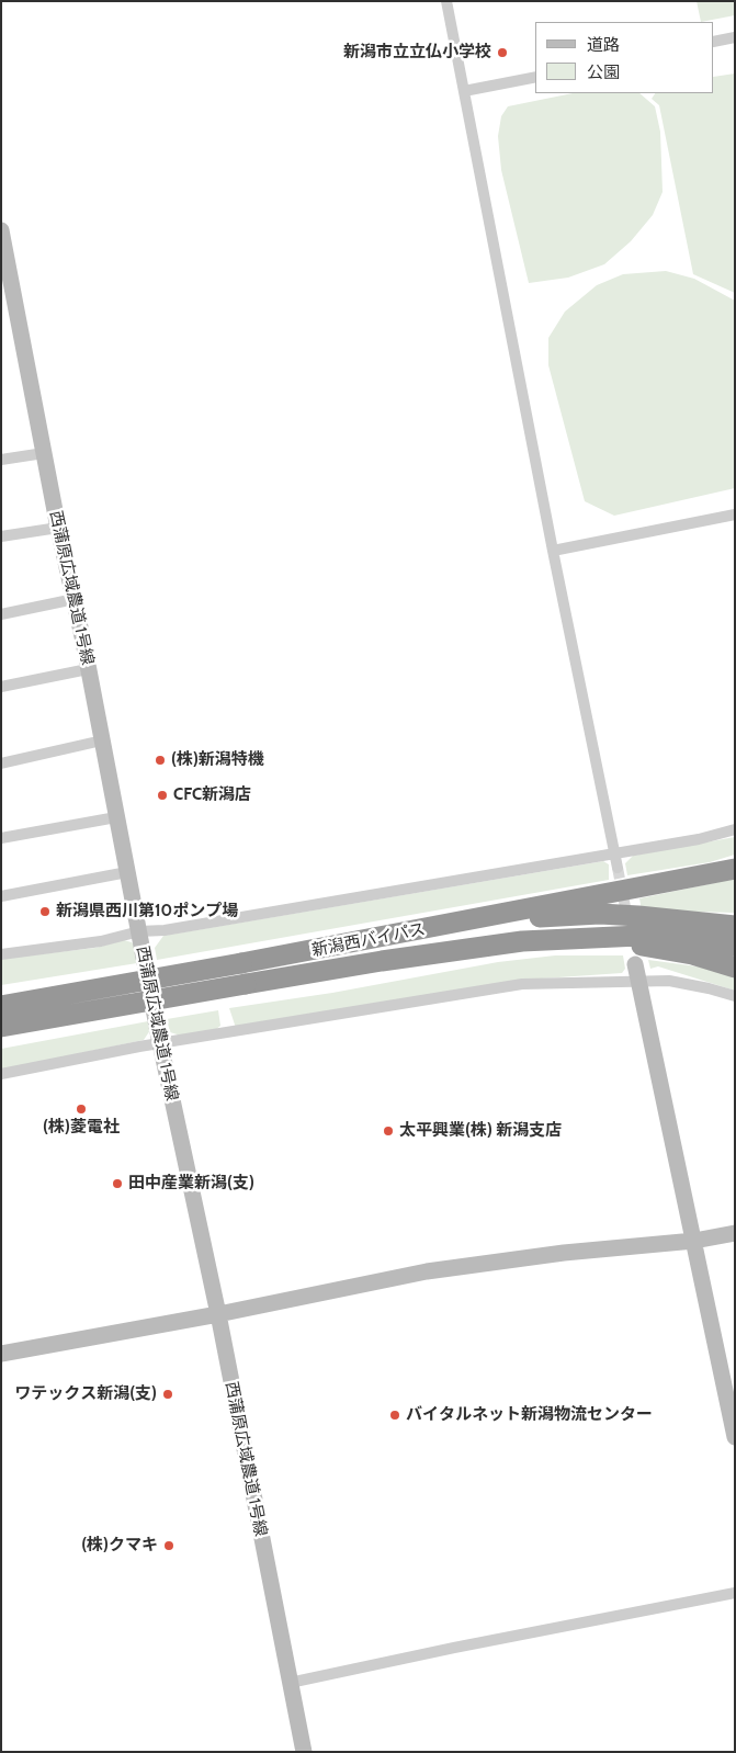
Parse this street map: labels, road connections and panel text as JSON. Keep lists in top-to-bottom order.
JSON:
{
  "streets": {
    "highway": ["新潟西バイパス"],
    "street": ["西蒲原広域農道 1号線"]
  },
  "places": [
    "新潟市立立仏小学校",
    "(株)新潟特機",
    "CFC新潟店",
    "新潟県西川第10ポンプ場",
    "(株)菱電社",
    "太平興業(株) 新潟支店",
    "田中産業新潟(支)",
    "ワテックス新潟(支)",
    "バイタルネット新潟物流センター",
    "(株)クマキ"
  ],
  "legend": ["道路", "公園"]
}
